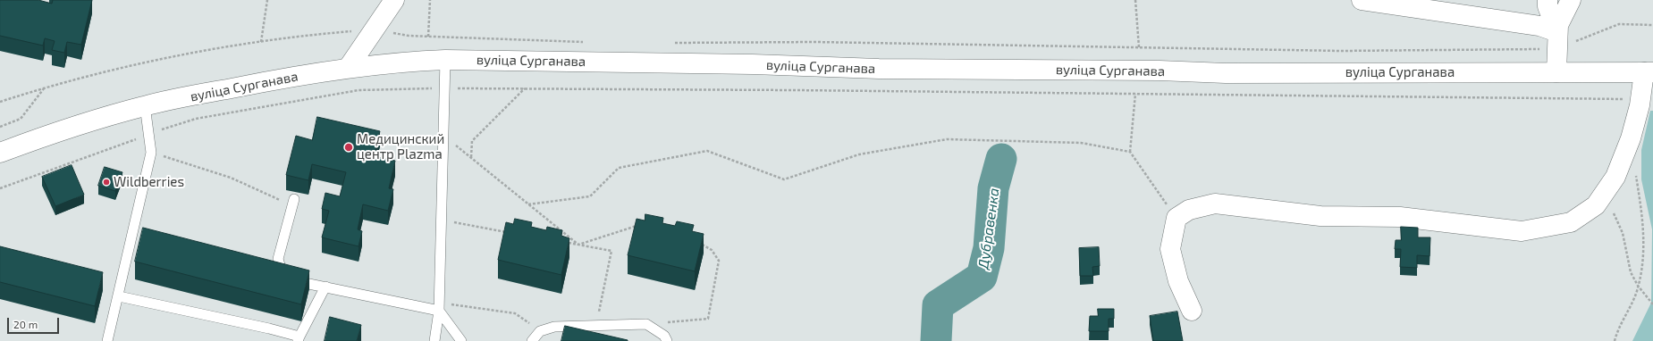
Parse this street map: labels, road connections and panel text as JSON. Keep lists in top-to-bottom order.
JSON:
{
  "streets": {
    "main road": ["вуліца Сурганава"]
  },
  "water": ["Дубравенка"],
  "places": ["Медицинский центр Plazma", "Wildberries"],
  "scale_bar": "20 m"
}
